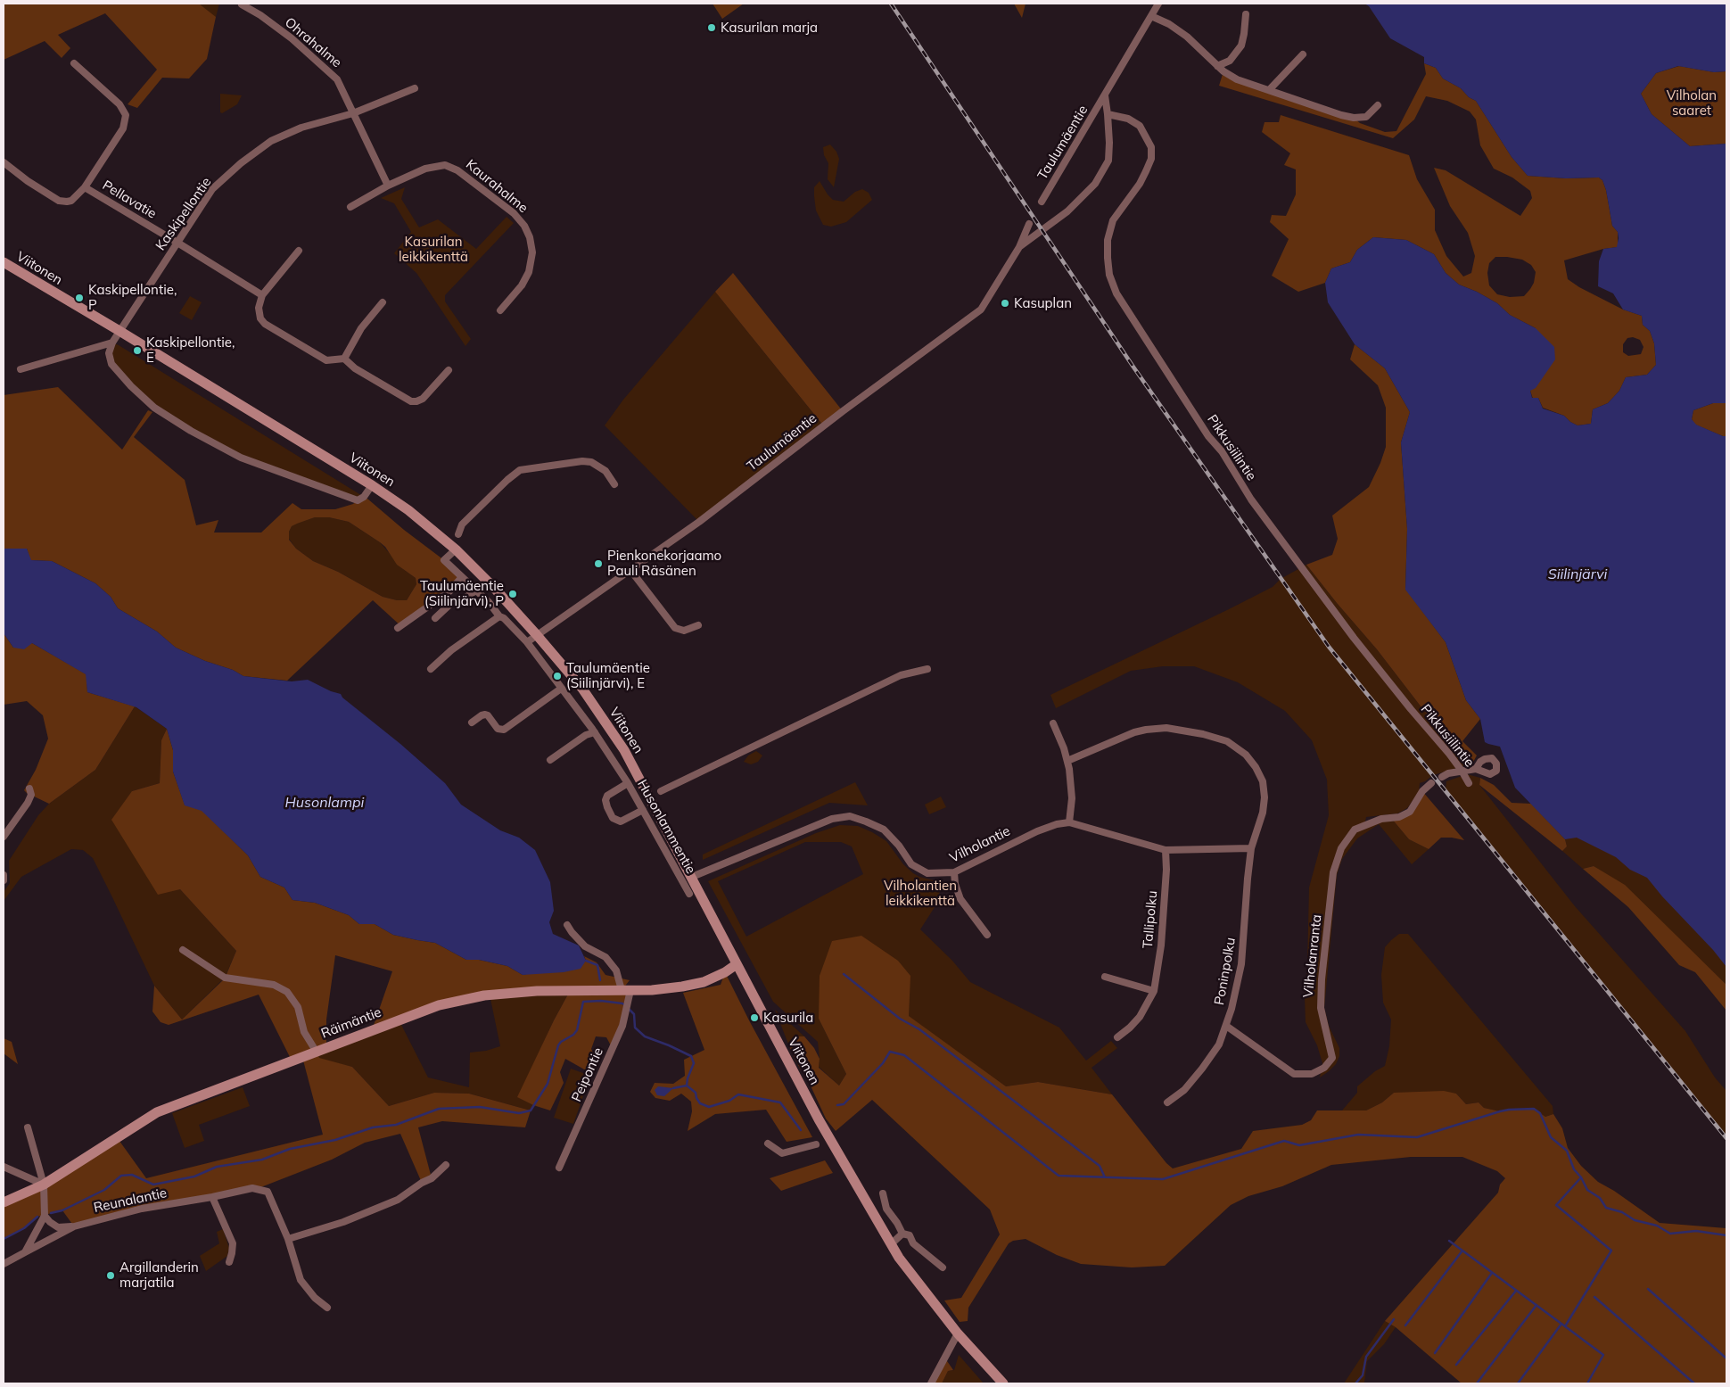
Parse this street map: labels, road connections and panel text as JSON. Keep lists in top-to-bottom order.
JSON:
{
  "streets": {
    "main road": ["Viitonen", "Räimäntie"],
    "street": [
      "Ohrahalme",
      "Taulumäentie",
      "Kaurahalme",
      "Pellavatie",
      "Kaskipellontie",
      "Pikkusiilintie",
      "Husonlammentie",
      "Vilholantie",
      "Tallipolku",
      "Vilholanranta",
      "Poninpolku",
      "Peipontie",
      "Reunalantie"
    ]
  },
  "crossings": [
    ["Ohrahalme", "Kaskipellontie"],
    ["Taulumäentie", "Viitonen"],
    ["Taulumäentie", "Pikkusiilintie"],
    ["Taulumäentie", "Husonlammentie"],
    ["Pellavatie", "Kaskipellontie"],
    ["Kaskipellontie", "Viitonen"],
    ["Viitonen", "Husonlammentie"],
    ["Viitonen", "Vilholantie"],
    ["Viitonen", "Räimäntie"],
    ["Vilholantie", "Tallipolku"],
    ["Vilholantie", "Poninpolku"],
    ["Vilholanranta", "Poninpolku"],
    ["Räimäntie", "Peipontie"]
  ],
  "water": ["Siilinjärvi", "Husonlampi"],
  "parks": ["Vilholan saaret", "Kasurilan leikkikenttä", "Vilholantien leikkikenttä"],
  "places": [
    "Kasurilan marja",
    "Kaskipellontie, P",
    "Kasuplan",
    "Kaskipellontie, E",
    "Pienkonekorjaamo Pauli Räsänen",
    "Taulumäentie (Siilinjärvi), P",
    "Taulumäentie (Siilinjärvi), E",
    "Kasurila",
    "Argillanderin marjatila"
  ]
}
